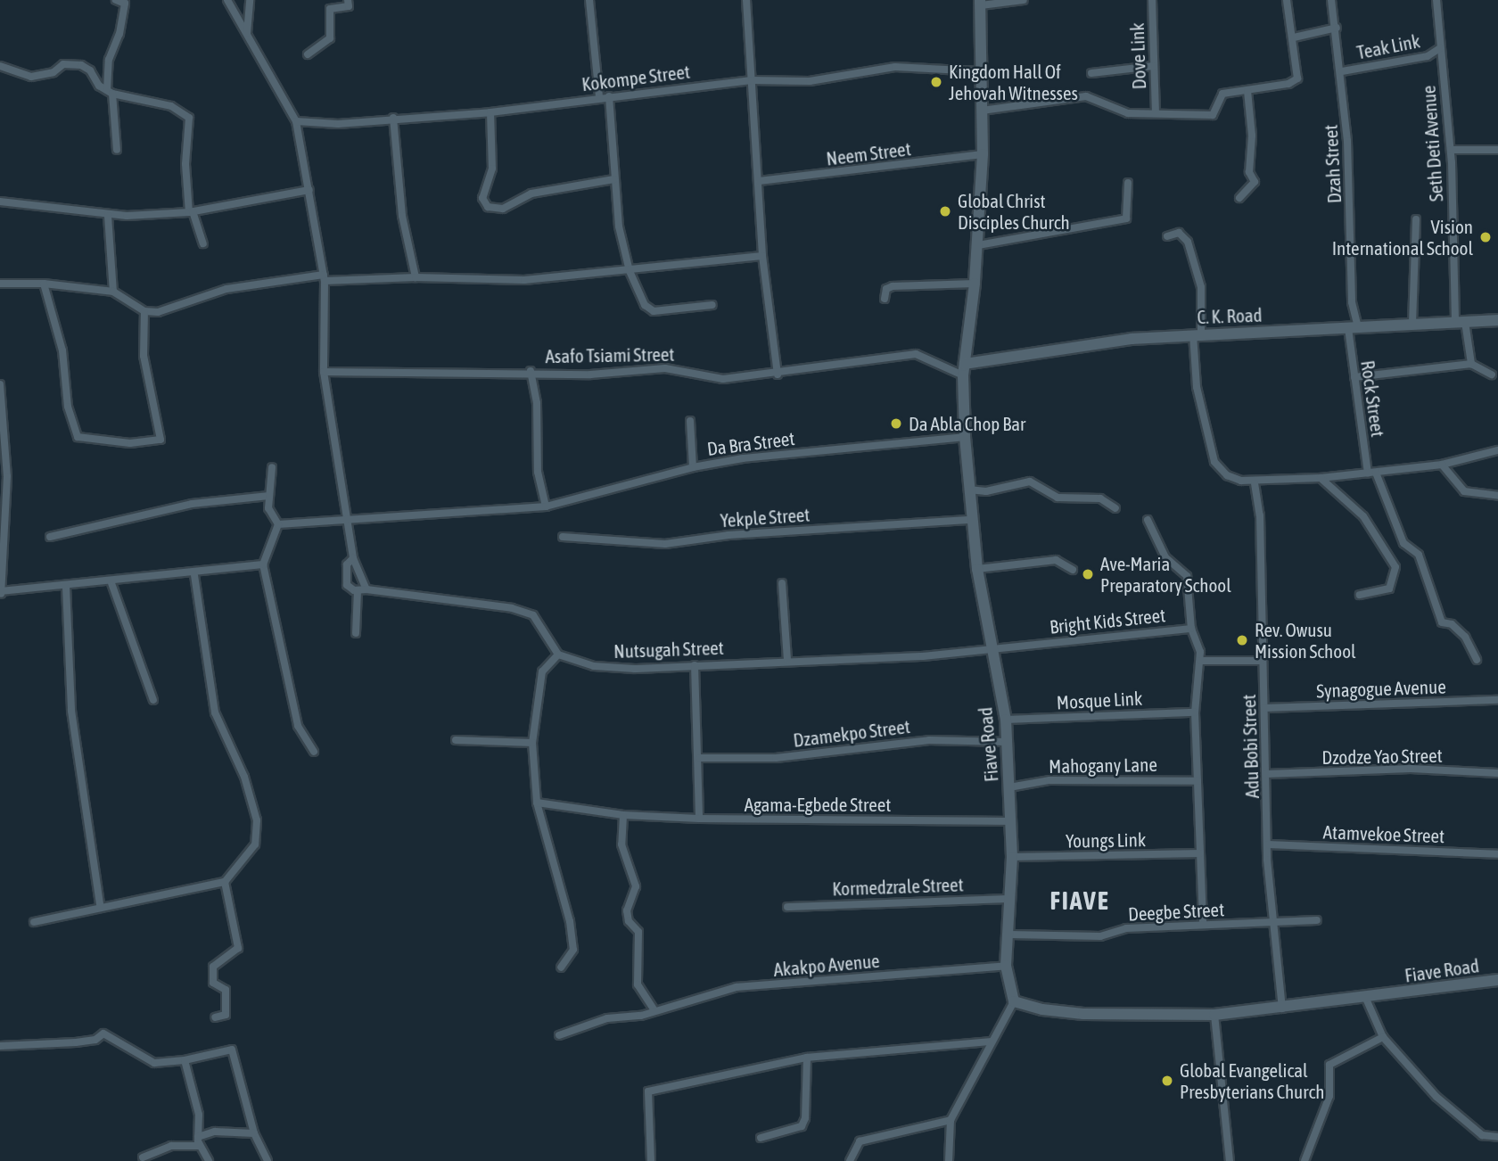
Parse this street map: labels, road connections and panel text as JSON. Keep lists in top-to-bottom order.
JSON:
{
  "streets": {
    "street": [
      "Teak Link",
      "Dove Link",
      "Kokompe Street",
      "Seth Deti Avenue",
      "Neem Street",
      "Dzah Street",
      "C. K. Road",
      "Asafo Tsiami Street",
      "Rock Street",
      "Da Bra Street",
      "Yekple Street",
      "Bright Kids Street",
      "Nutsugah Street",
      "Synagogue Avenue",
      "Mosque Link",
      "Dzamekpo Street",
      "Fiave Road",
      "Adu Bobi Street",
      "Dzodze Yao Street",
      "Mahogany Lane",
      "Agama-Egbede Street",
      "Atamvekoe Street",
      "Youngs Link",
      "Kormedzrale Street",
      "Deegbe Street",
      "Akakpo Avenue"
    ]
  },
  "crossings": [
    ["Teak Link", "Seth Deti Avenue"],
    ["Teak Link", "Dzah Street"],
    ["Kokompe Street", "Fiave Road"],
    ["Seth Deti Avenue", "C. K. Road"],
    ["Neem Street", "Fiave Road"],
    ["Dzah Street", "C. K. Road"],
    ["Dzah Street", "Rock Street"],
    ["C. K. Road", "Asafo Tsiami Street"],
    ["C. K. Road", "Rock Street"],
    ["C. K. Road", "Fiave Road"],
    ["Asafo Tsiami Street", "Fiave Road"],
    ["Da Bra Street", "Fiave Road"],
    ["Yekple Street", "Fiave Road"],
    ["Bright Kids Street", "Nutsugah Street"],
    ["Bright Kids Street", "Mosque Link"],
    ["Bright Kids Street", "Fiave Road"],
    ["Bright Kids Street", "Mahogany Lane"],
    ["Bright Kids Street", "Youngs Link"],
    ["Bright Kids Street", "Deegbe Street"],
    ["Nutsugah Street", "Fiave Road"],
    ["Synagogue Avenue", "Adu Bobi Street"],
    ["Mosque Link", "Fiave Road"],
    ["Dzamekpo Street", "Fiave Road"],
    ["Fiave Road", "Adu Bobi Street"],
    ["Fiave Road", "Mahogany Lane"],
    ["Fiave Road", "Agama-Egbede Street"],
    ["Fiave Road", "Youngs Link"],
    ["Fiave Road", "Kormedzrale Street"],
    ["Fiave Road", "Deegbe Street"],
    ["Fiave Road", "Akakpo Avenue"],
    ["Adu Bobi Street", "Dzodze Yao Street"],
    ["Adu Bobi Street", "Atamvekoe Street"],
    ["Adu Bobi Street", "Deegbe Street"]
  ],
  "districts": ["FIAVE"],
  "places": [
    "Kingdom Hall Of Jehovah Witnesses",
    "Global Christ Disciples Church",
    "Vision International School",
    "Da Abla Chop Bar",
    "Ave-Maria Preparatory School",
    "Rev. Owusu Mission School",
    "Global Evangelical Presbyterians Church"
  ]
}
